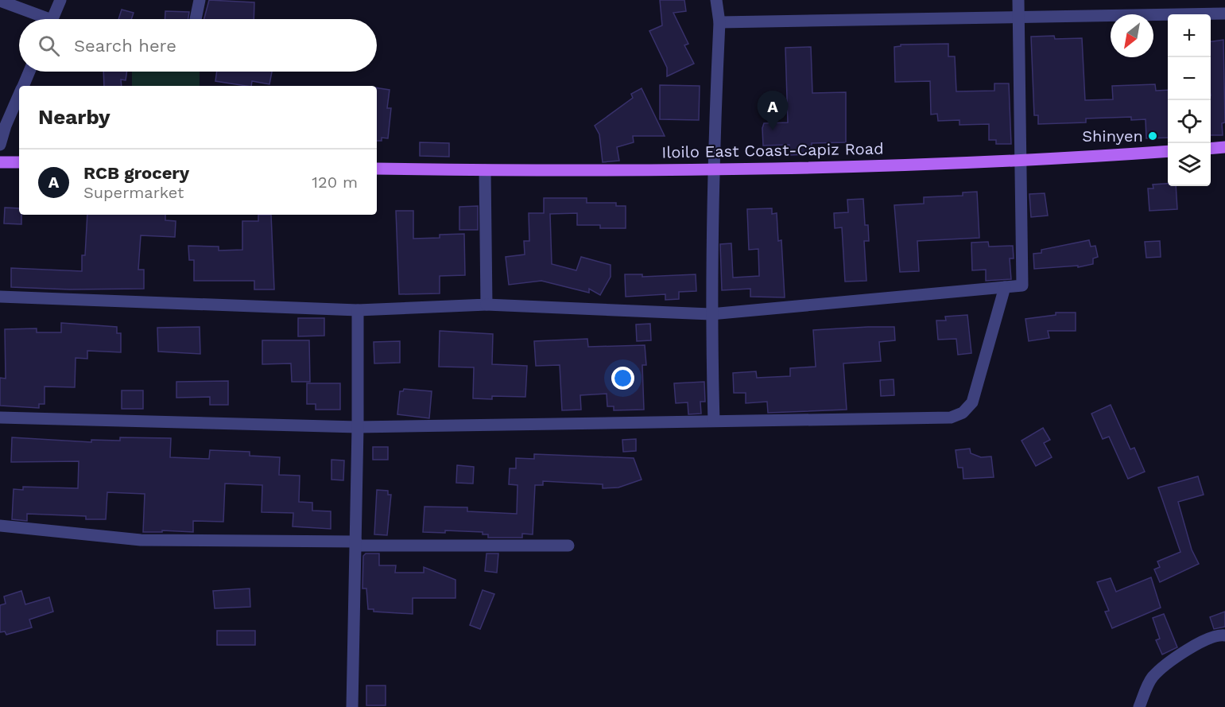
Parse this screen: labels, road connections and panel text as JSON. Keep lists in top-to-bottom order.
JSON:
{
  "streets": {
    "main road": ["Iloilo East Coast-Capiz Road"]
  },
  "places": ["Shinyen"],
  "north": "bottom left",
  "page": {
    "map_buttons": ["+", "−"],
    "search": "Search here",
    "heading": "Nearby",
    "pins": "A",
    "list": [
      {
        "mark": "A",
        "name": "RCB grocery",
        "note": "Supermarket",
        "value": "120 m"
      }
    ]
  }
}
